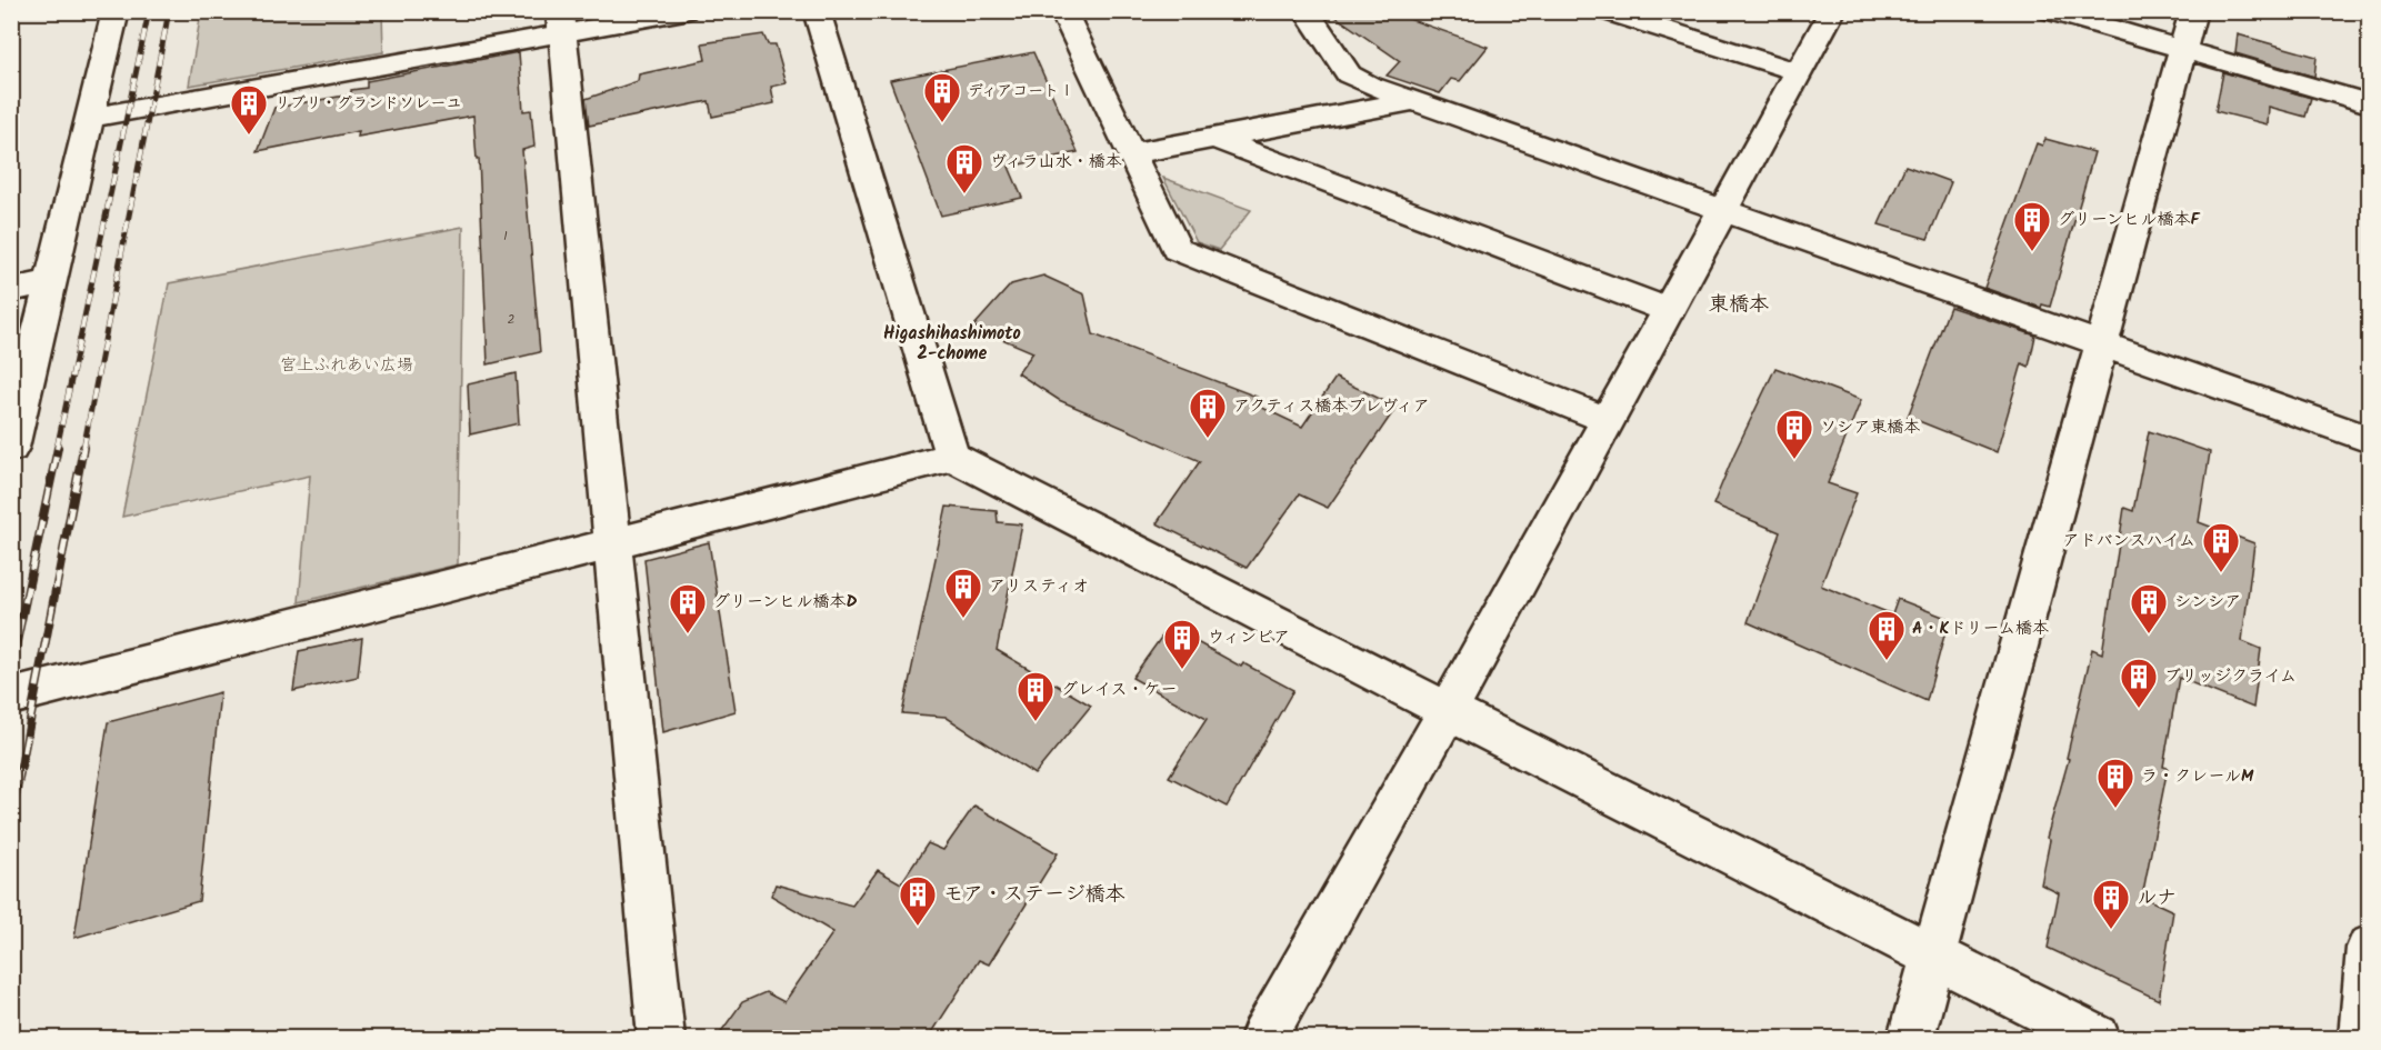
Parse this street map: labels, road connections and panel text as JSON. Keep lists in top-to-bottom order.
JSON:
{
  "districts": ["東橋本", "Higashihashimoto 2-chome"],
  "parks": ["宮上ふれあい広場"],
  "places": {
    "building": [
      "ディアコートⅠ",
      "リブリ・グランドソレーユ",
      "ヴィラ山水・橋本",
      "グリーンヒル橋本F",
      "アクティス橋本プレヴィア",
      "ソシア東橋本",
      "アドバンスハイム",
      "アリスティオ",
      "グリーンヒル橋本D",
      "シンシア",
      "A・Kドリーム橋本",
      "ウィンピア",
      "ブリッジクライム",
      "グレイス・ケー",
      "ラ・クレールM",
      "モア・ステージ橋本",
      "ルナ"
    ]
  },
  "house_numbers": ["1", "2"]
}
